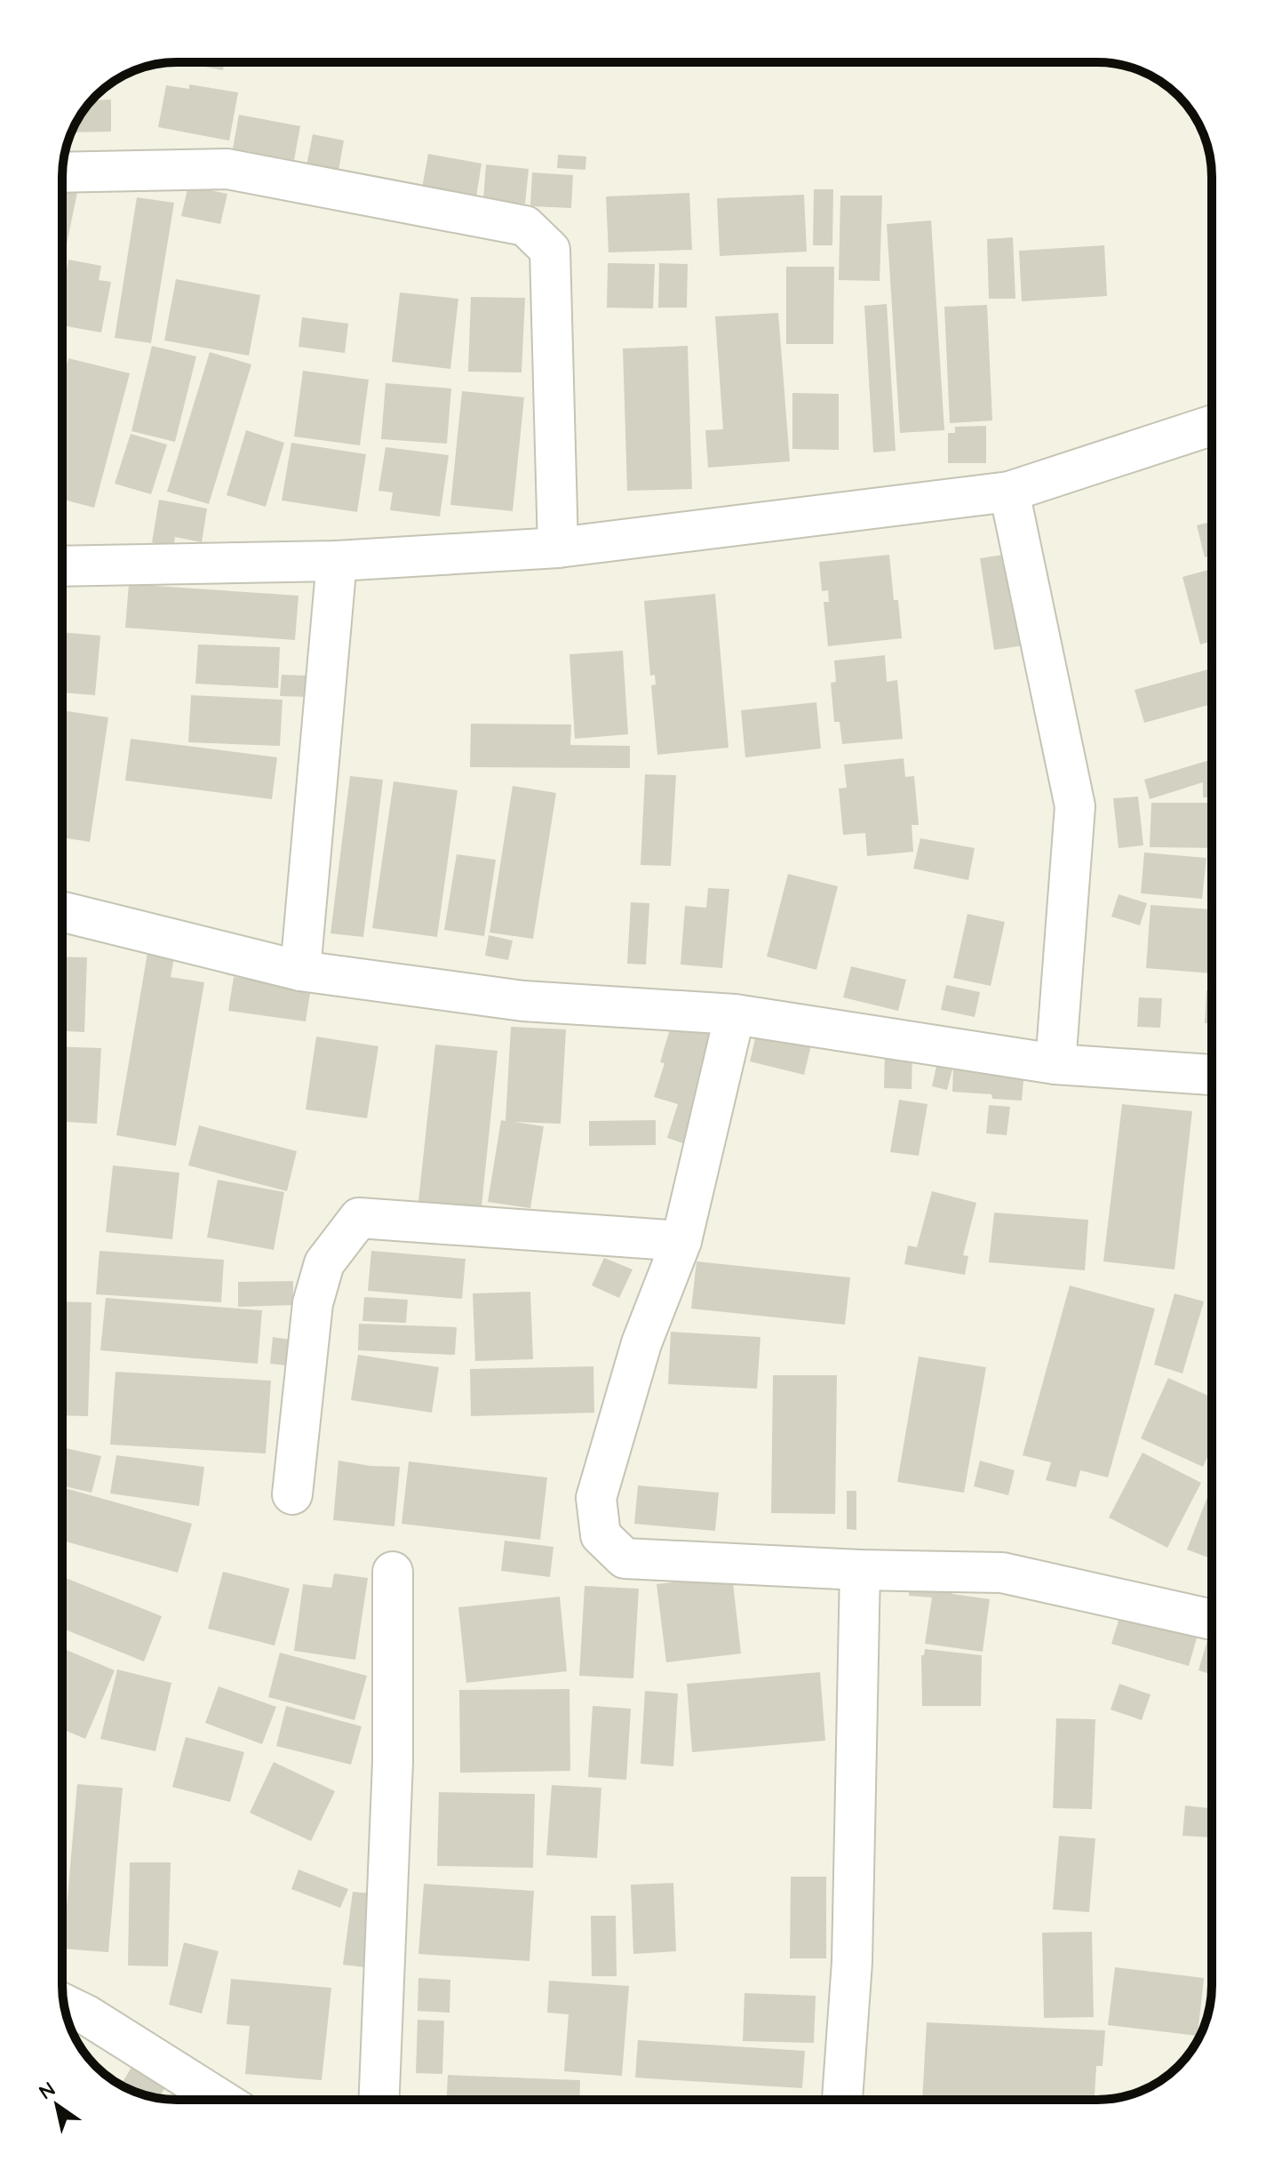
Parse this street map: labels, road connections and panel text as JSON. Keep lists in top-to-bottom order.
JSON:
{
  "north": "top left"
}
